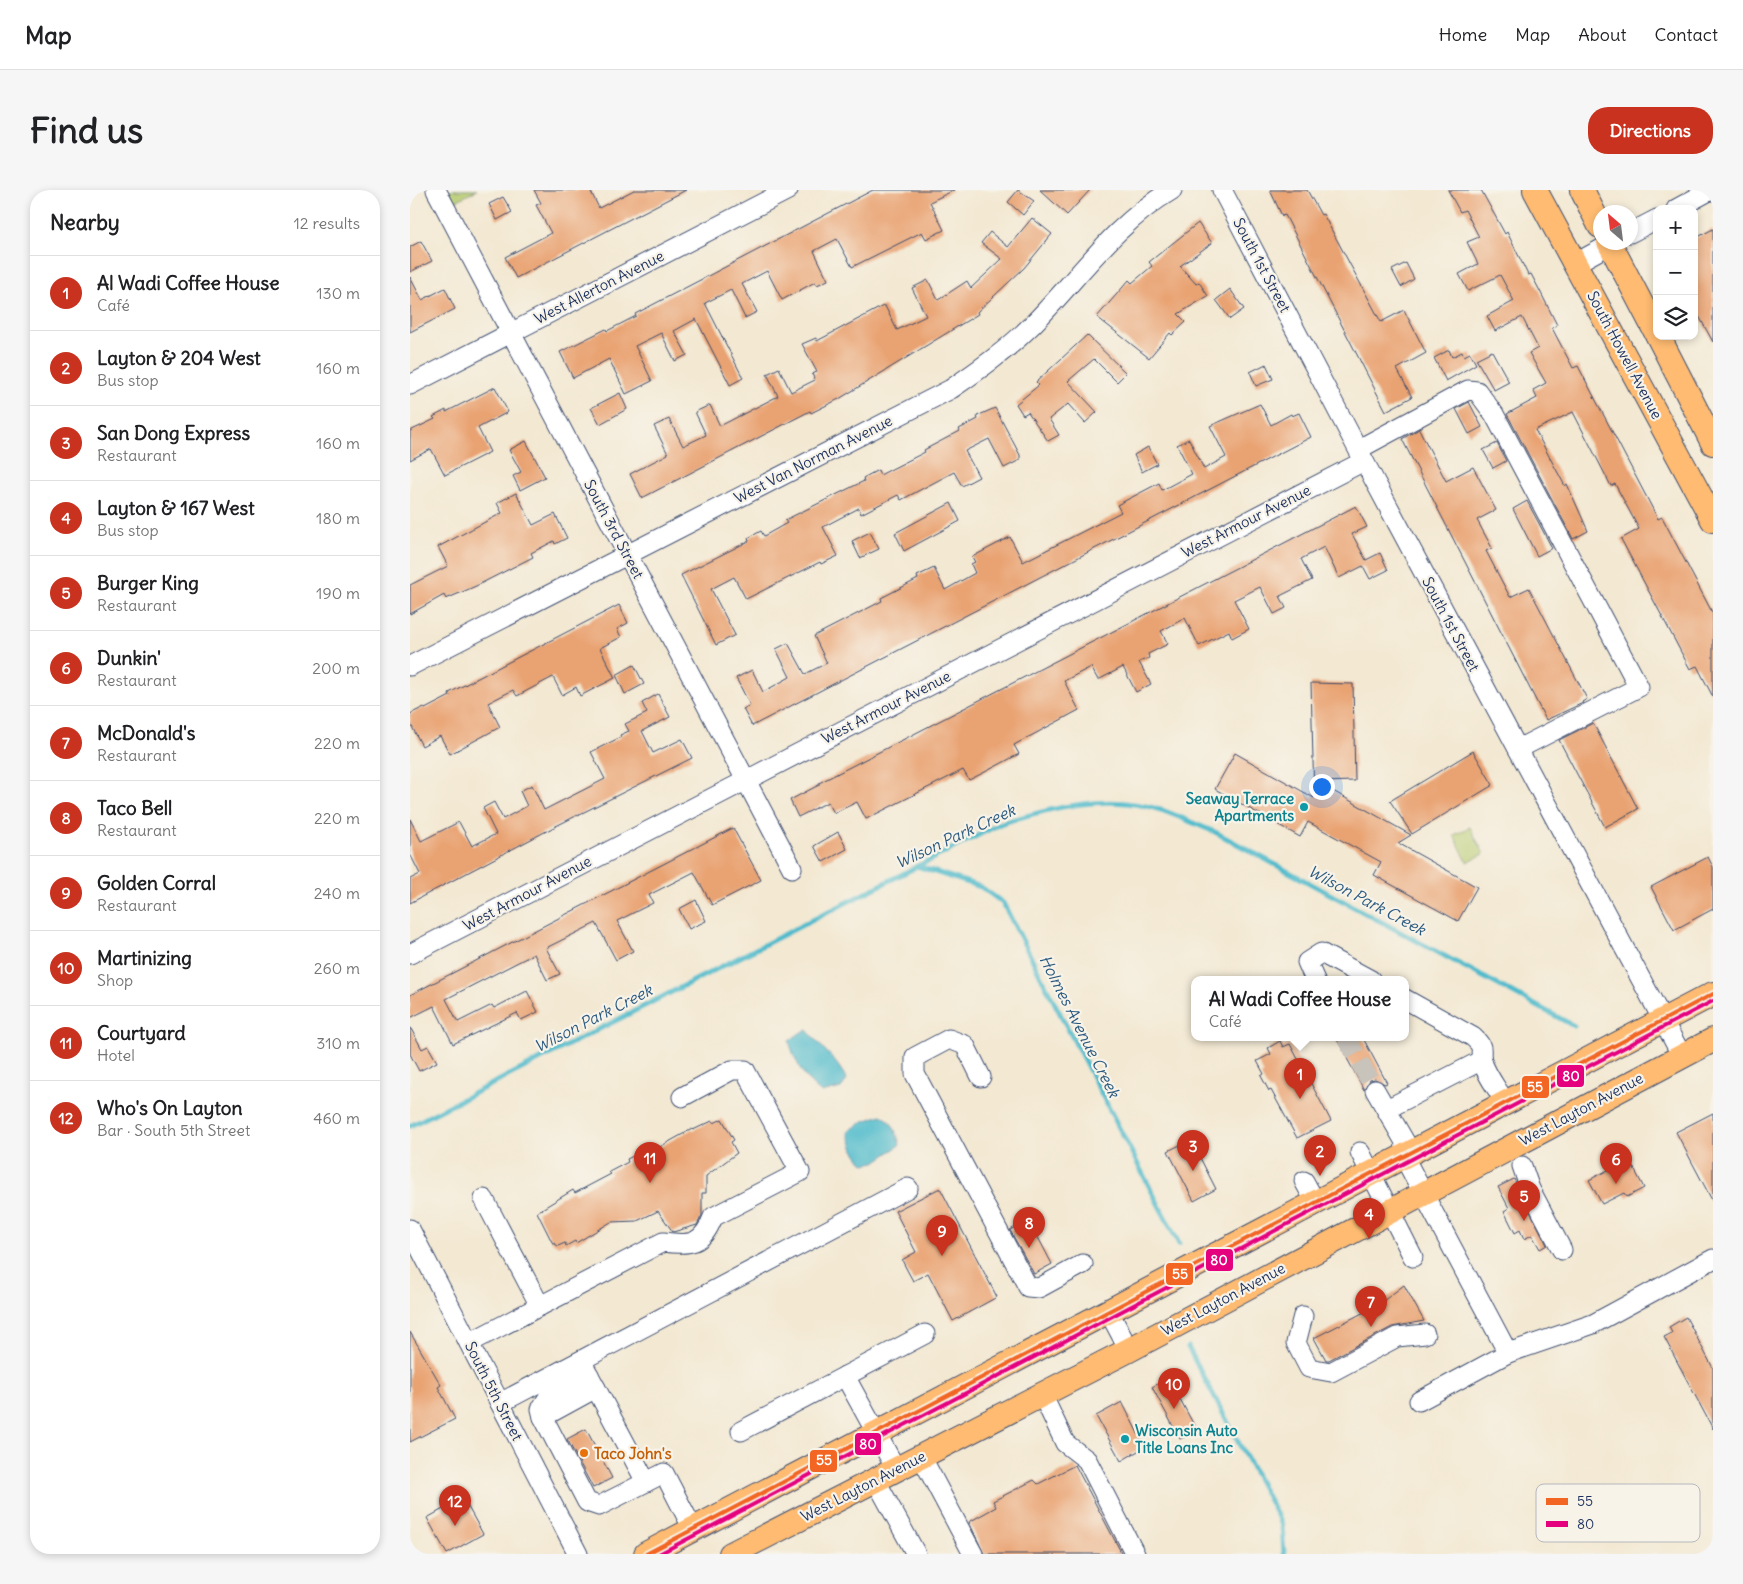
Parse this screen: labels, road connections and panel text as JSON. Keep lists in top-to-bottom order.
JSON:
{
  "streets": {
    "main road": ["South Howell Avenue", "West Layton Avenue"],
    "street": [
      "South 1st Street",
      "West Allerton Avenue",
      "West Van Norman Avenue",
      "West Armour Avenue",
      "South 3rd Street",
      "South 5th Street"
    ]
  },
  "crossings": [
    ["South 1st Street", "West Armour Avenue"],
    ["South 1st Street", "West Layton Avenue"],
    ["West Allerton Avenue", "South 3rd Street"],
    ["West Van Norman Avenue", "South 3rd Street"],
    ["West Armour Avenue", "South 3rd Street"]
  ],
  "water": ["Wilson Park Creek", "Holmes Avenue Creek"],
  "places": ["Seaway Terrace Apartments", "Wisconsin Auto Title Loans Inc", "Taco John's"],
  "lines": ["transit line 55", "transit line 80"],
  "legend": ["55", "80"],
  "north": "top left",
  "page": {
    "header": "Map",
    "nav": [
      "Home",
      "Map",
      "About",
      "Contact"
    ],
    "buttons": "Directions",
    "title": "Find us",
    "heading": ["Nearby", "12 results"],
    "map_buttons": ["+", "−"],
    "list": [
      {
        "mark": "1",
        "name": "Al Wadi Coffee House",
        "note": "Café",
        "value": "130 m"
      },
      {
        "mark": "2",
        "name": "Layton & 204 West",
        "note": "Bus stop",
        "value": "160 m"
      },
      {
        "mark": "3",
        "name": "San Dong Express",
        "note": "Restaurant",
        "value": "160 m"
      },
      {
        "mark": "4",
        "name": "Layton & 167 West",
        "note": "Bus stop",
        "value": "180 m"
      },
      {
        "mark": "5",
        "name": "Burger King",
        "note": "Restaurant",
        "value": "190 m"
      },
      {
        "mark": "6",
        "name": "Dunkin'",
        "note": "Restaurant",
        "value": "200 m"
      },
      {
        "mark": "7",
        "name": "McDonald's",
        "note": "Restaurant",
        "value": "220 m"
      },
      {
        "mark": "8",
        "name": "Taco Bell",
        "note": "Restaurant",
        "value": "220 m"
      },
      {
        "mark": "9",
        "name": "Golden Corral",
        "note": "Restaurant",
        "value": "240 m"
      },
      {
        "mark": "10",
        "name": "Martinizing",
        "note": "Shop",
        "value": "260 m"
      },
      {
        "mark": "11",
        "name": "Courtyard",
        "note": "Hotel",
        "value": "310 m"
      },
      {
        "mark": "12",
        "name": "Who's On Layton",
        "note": "Bar · South 5th Street",
        "value": "460 m"
      }
    ],
    "popup": ["Al Wadi Coffee House", "Café"],
    "pins": [
      "1",
      "3",
      "2",
      "11",
      "6",
      "5",
      "4",
      "8",
      "9",
      "7",
      "10",
      "12"
    ]
  }
}
